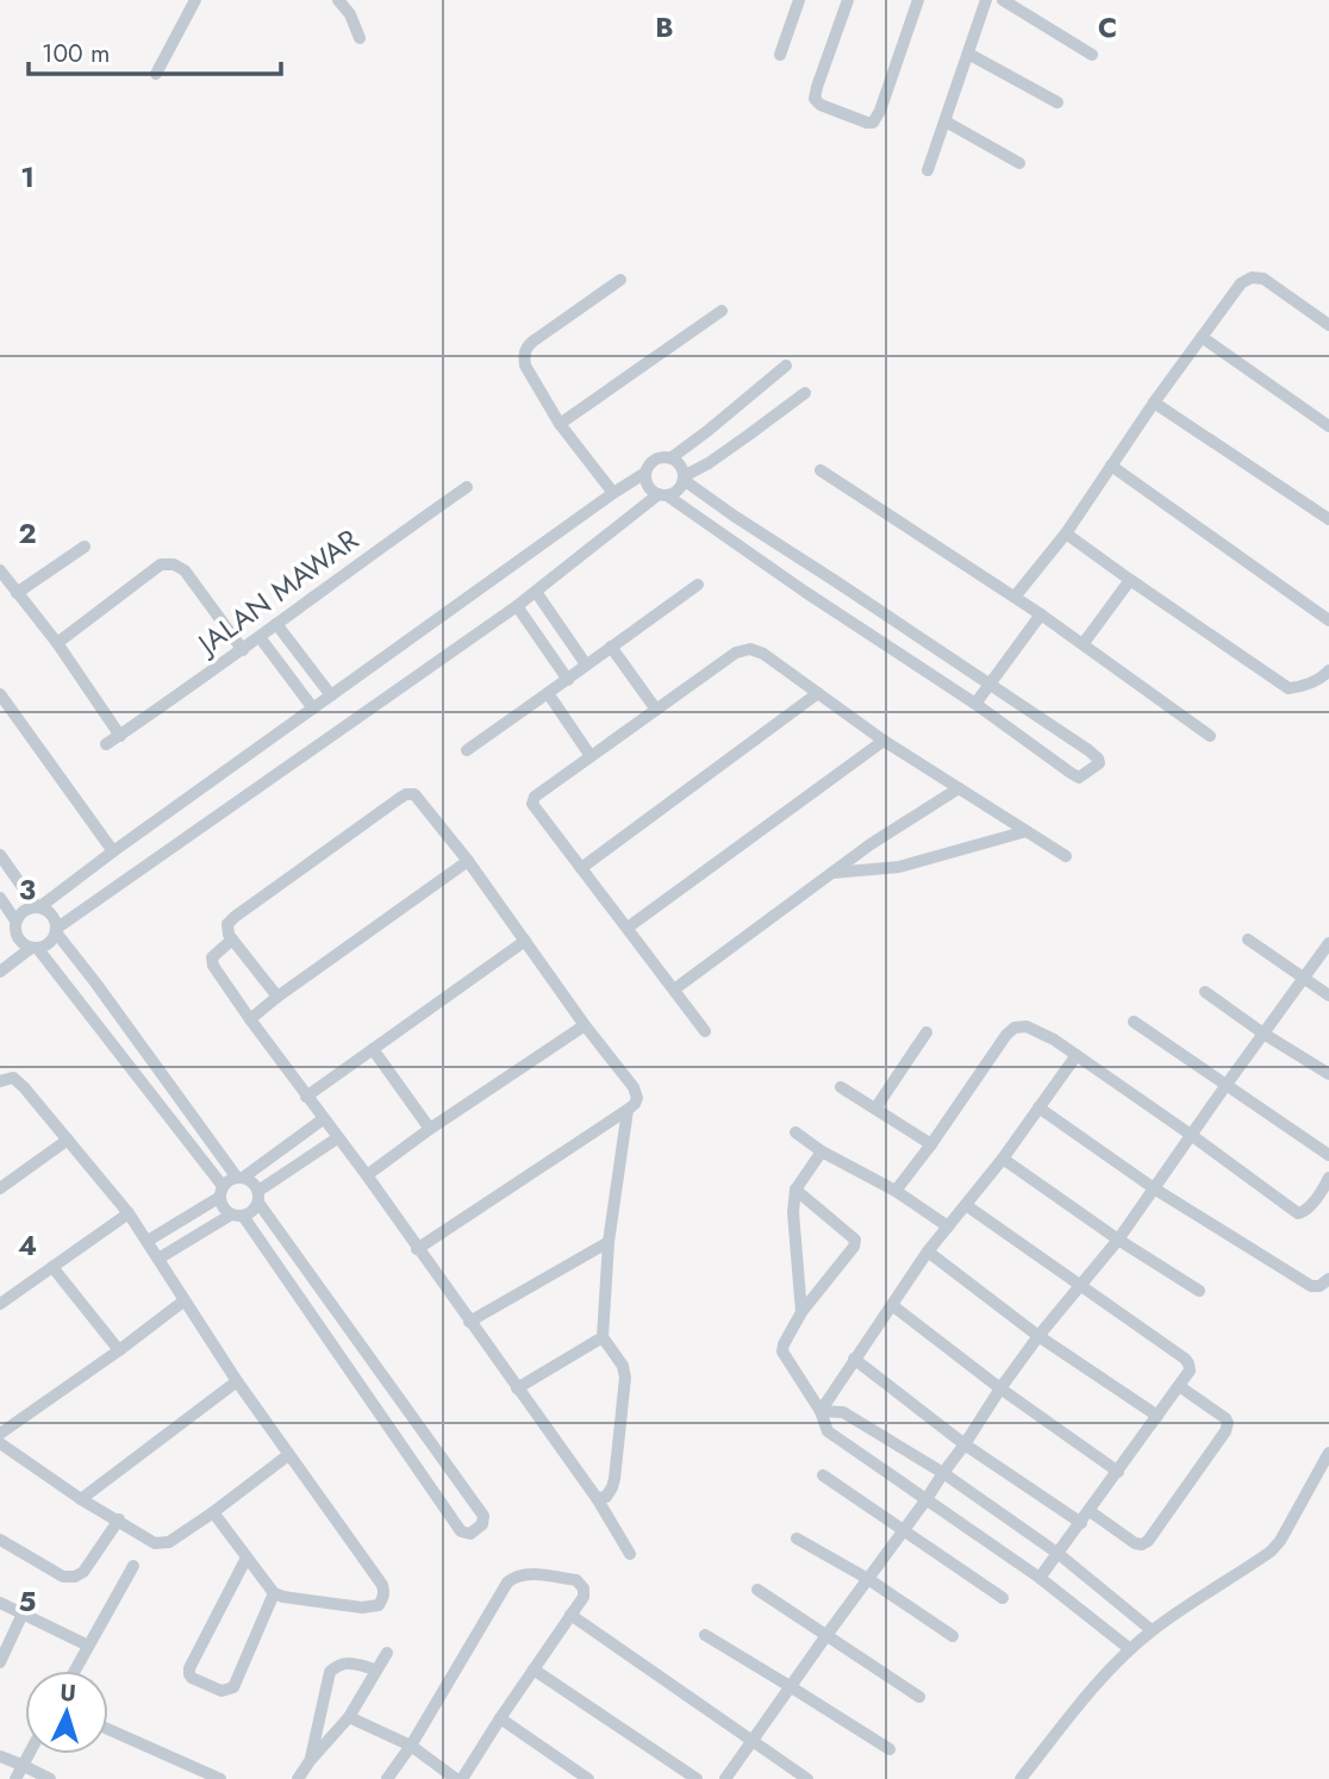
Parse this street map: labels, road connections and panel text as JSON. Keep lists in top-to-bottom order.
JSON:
{
  "streets": {
    "street": ["JALAN MAWAR"]
  },
  "scale_bar": "100 m",
  "north": "top",
  "grid": {
    "columns": ["B", "C"],
    "rows": [
      "1",
      "2",
      "3",
      "4",
      "5"
    ]
  }
}
